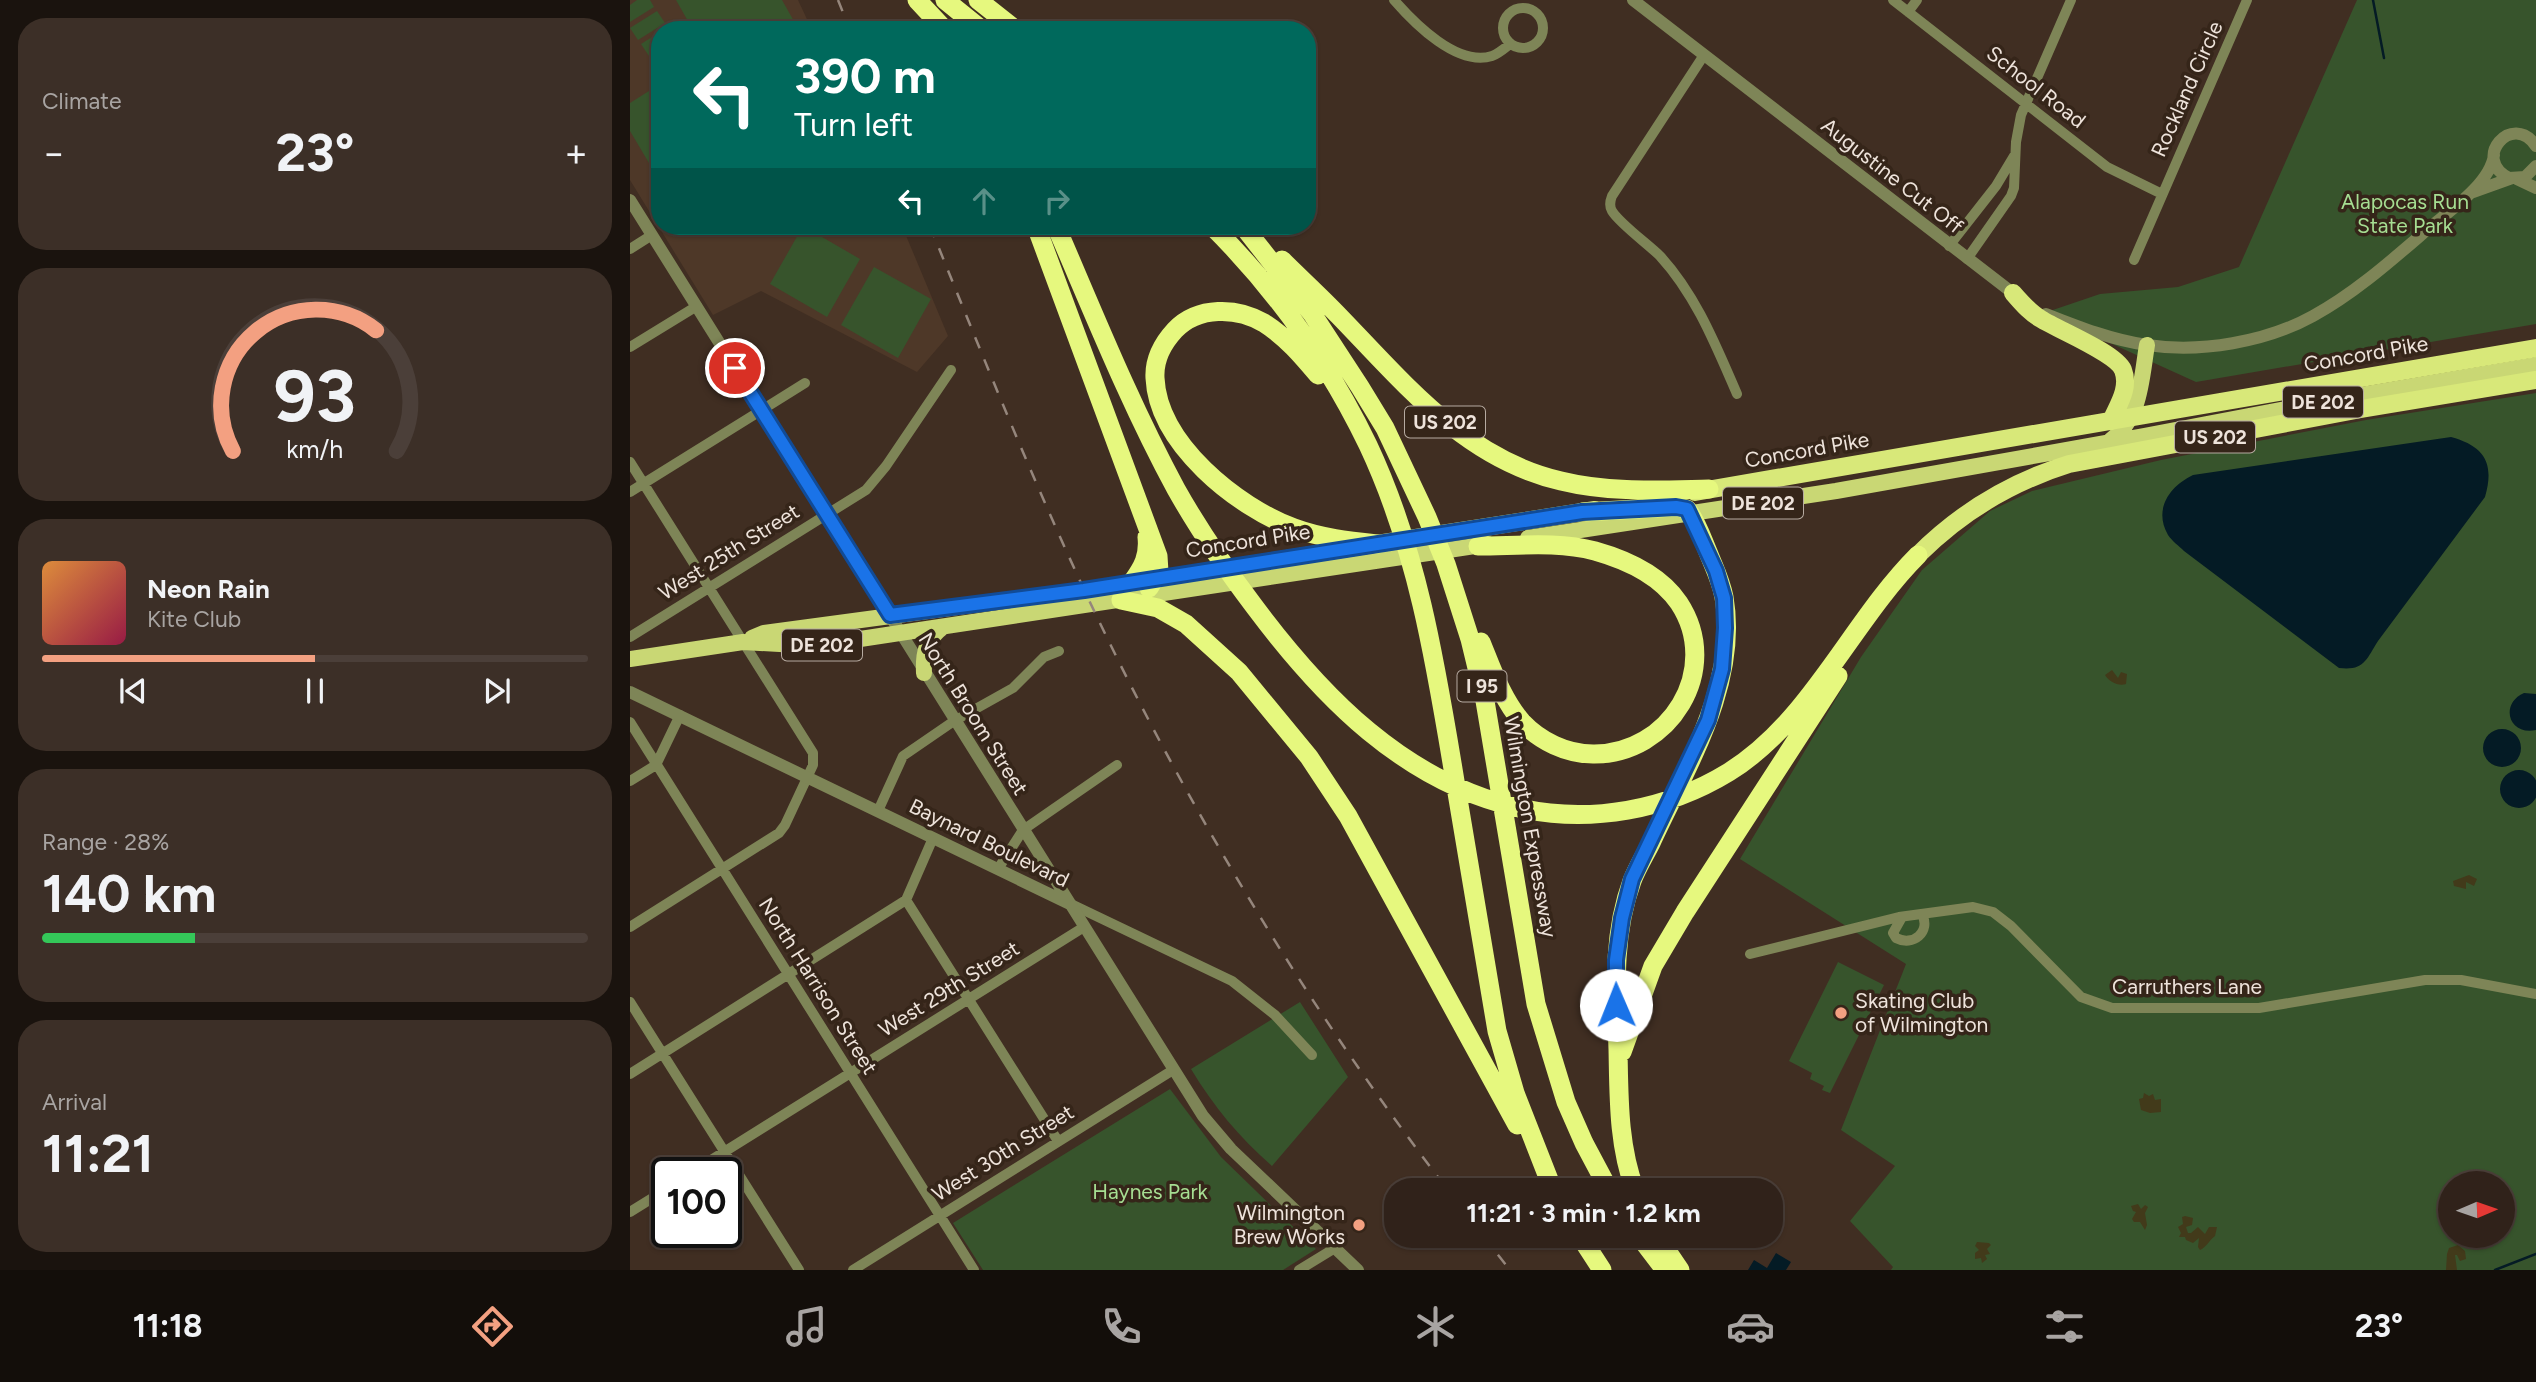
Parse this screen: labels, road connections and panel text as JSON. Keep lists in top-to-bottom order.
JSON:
{
  "streets": {
    "highway": [
      "Concord Pike",
      "DE 202",
      "US 202",
      "I 95",
      "Wilmington Expressway"
    ],
    "street": [
      "School Road",
      "Rockland Circle",
      "Augustine Cut Off",
      "West 25th Street",
      "North Broom Street",
      "Baynard Boulevard",
      "North Harrison Street",
      "Carruthers Lane",
      "West 29th Street",
      "West 30th Street"
    ]
  },
  "crossings": [
    ["School Road", "Rockland Circle"],
    ["Concord Pike", "DE 202"],
    ["Concord Pike", "US 202"],
    ["DE 202", "North Broom Street"],
    ["West 25th Street", "North Broom Street"],
    ["North Broom Street", "Baynard Boulevard"],
    ["North Broom Street", "West 29th Street"],
    ["North Broom Street", "West 30th Street"],
    ["North Harrison Street", "West 29th Street"],
    ["North Harrison Street", "West 30th Street"]
  ],
  "parks": ["Alapocas Run State Park", "Haynes Park"],
  "places": ["Skating Club of Wilmington", "Wilmington Brew Works"],
  "north": "right",
  "page": {
    "tile": [
      "Climate",
      ["Range · 28%", "140 km"],
      ["Arrival", "11:21"]
    ],
    "turn": ["390 m", "Turn left"],
    "heat": ["−", "23°", "+"],
    "song": ["Neon Rain", "Kite Club"],
    "limit": "100",
    "trip": "11:21 · 3 min · 1.2 km",
    "tabs": ["11:18", "23°"],
    "gauge": ["93", "km/h"]
  }
}
